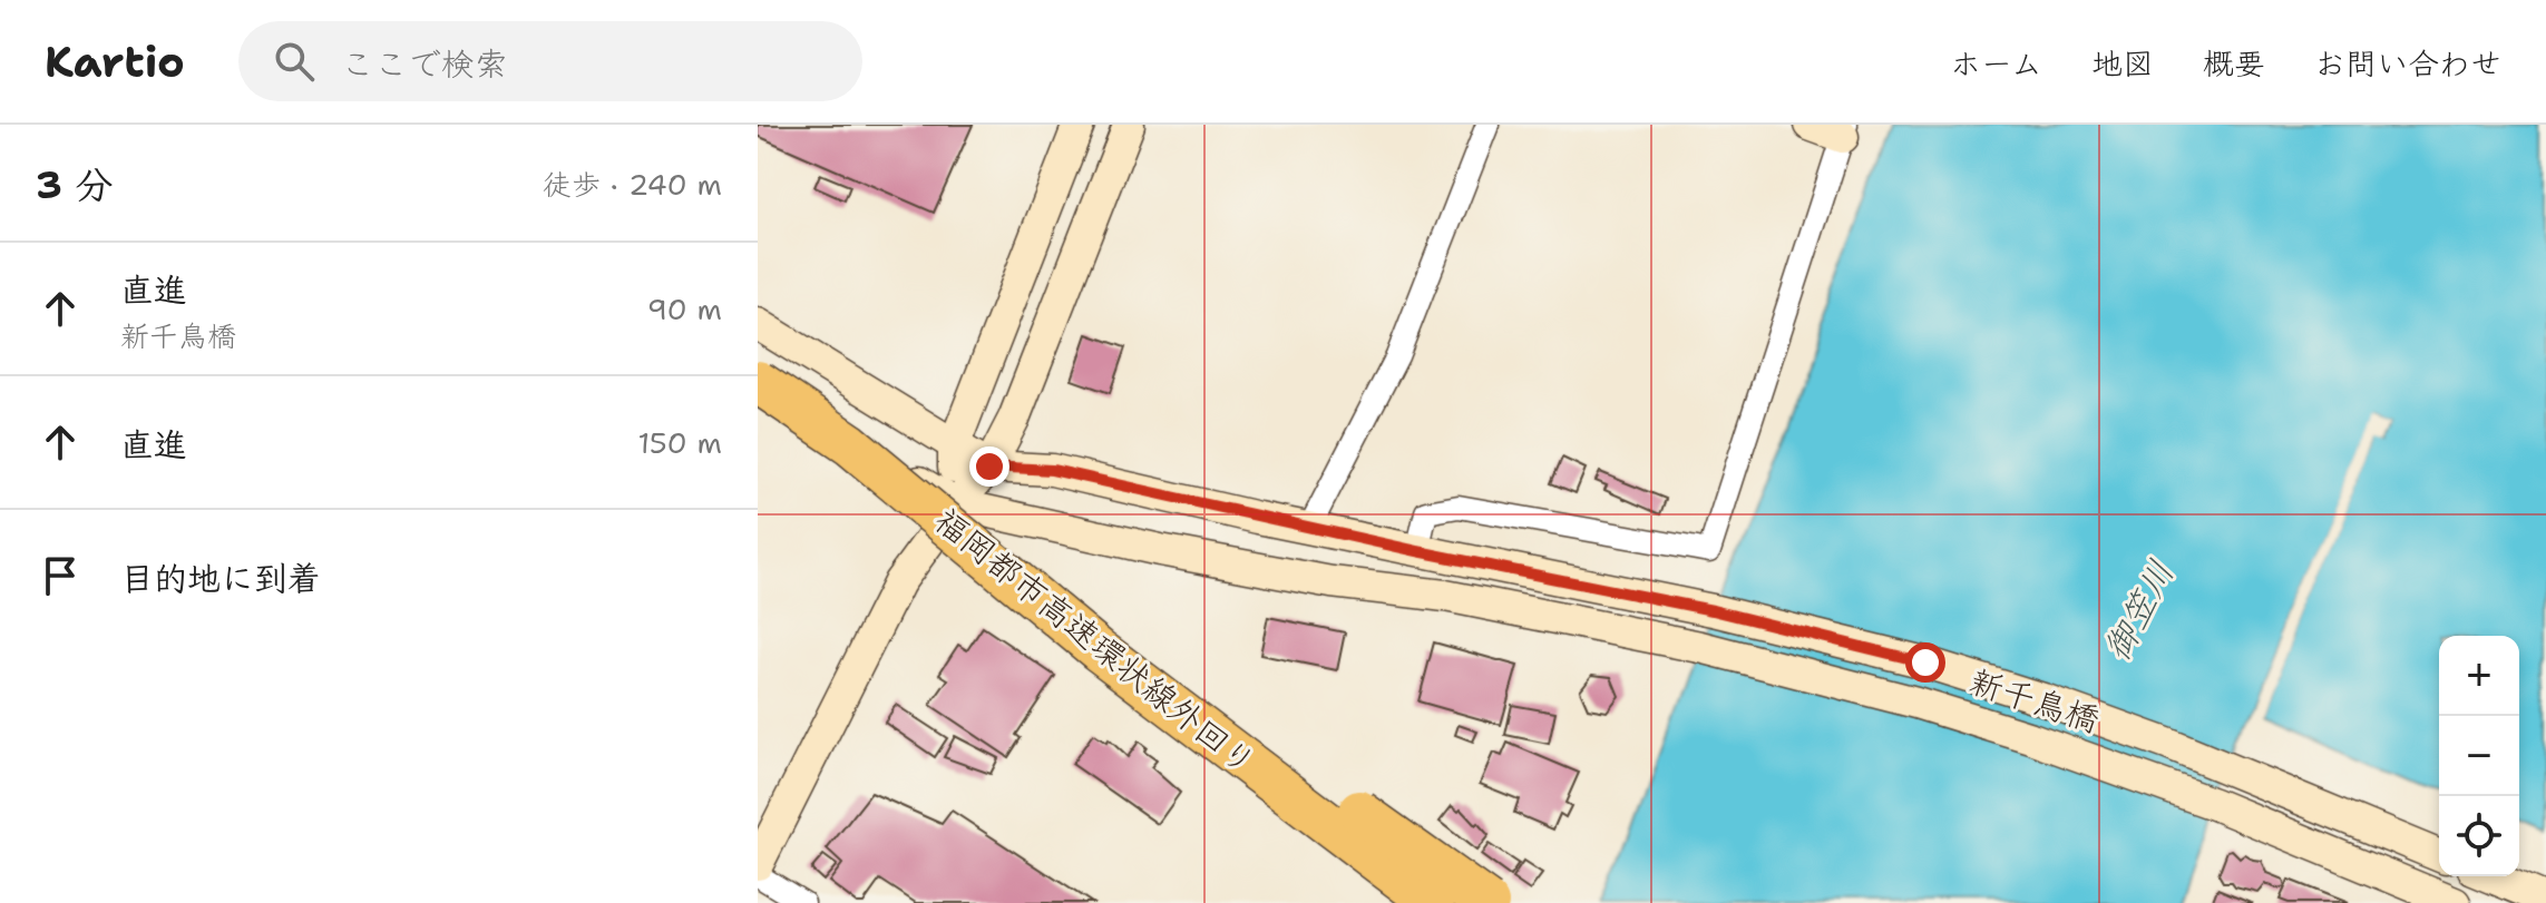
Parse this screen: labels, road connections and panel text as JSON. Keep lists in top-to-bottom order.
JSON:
{
  "streets": {
    "highway": ["福岡都市高速環状線外回り"],
    "street": ["新千鳥橋"]
  },
  "crossings": [
    ["福岡都市高速環状線外回り", "新千鳥橋"]
  ],
  "water": ["御笠川"],
  "page": {
    "header": "Kartio",
    "search": "ここで検索",
    "nav": [
      "ホーム",
      "地図",
      "概要",
      "お問い合わせ"
    ],
    "heading": ["3 分", "徒歩 · 240 m"],
    "list": [
      ["直進", "新千鳥橋", "90 m"],
      ["直進", "150 m"],
      "目的地に到着"
    ],
    "map_buttons": ["+", "−"]
  }
}
